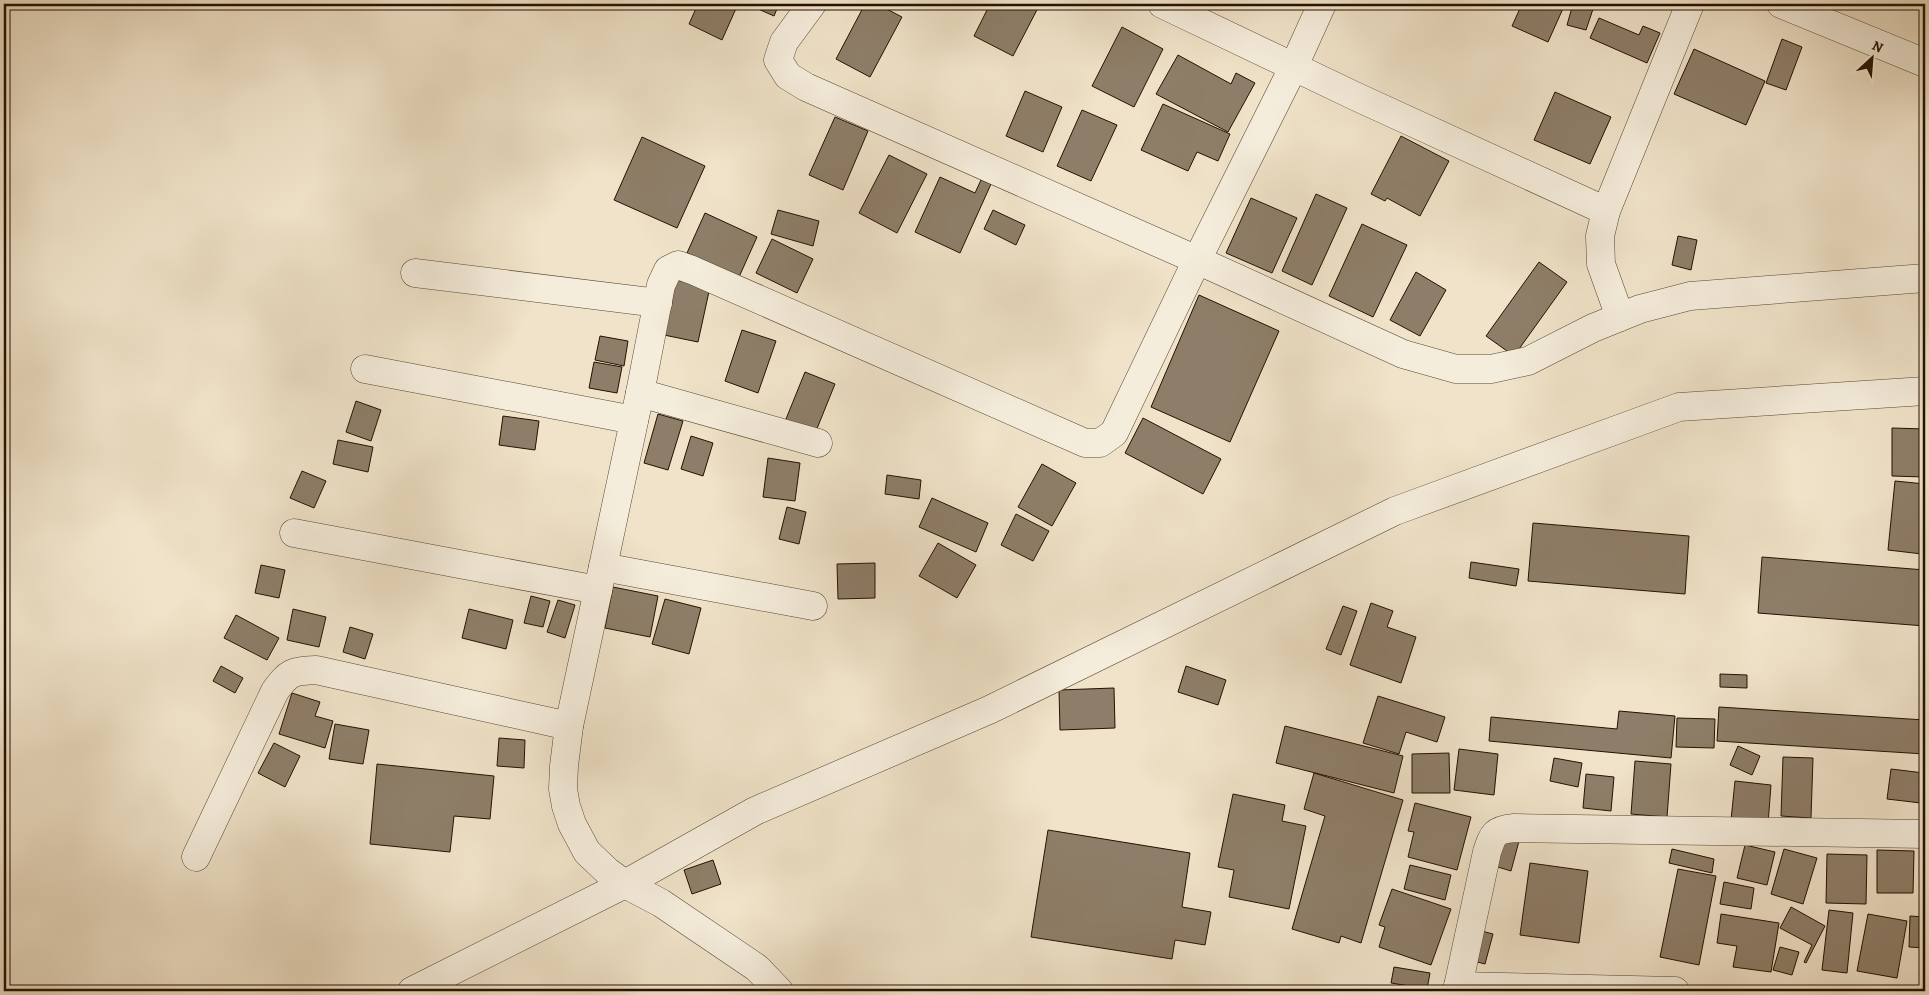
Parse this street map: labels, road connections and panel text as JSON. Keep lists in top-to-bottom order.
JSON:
{
  "north": "top right"
}
